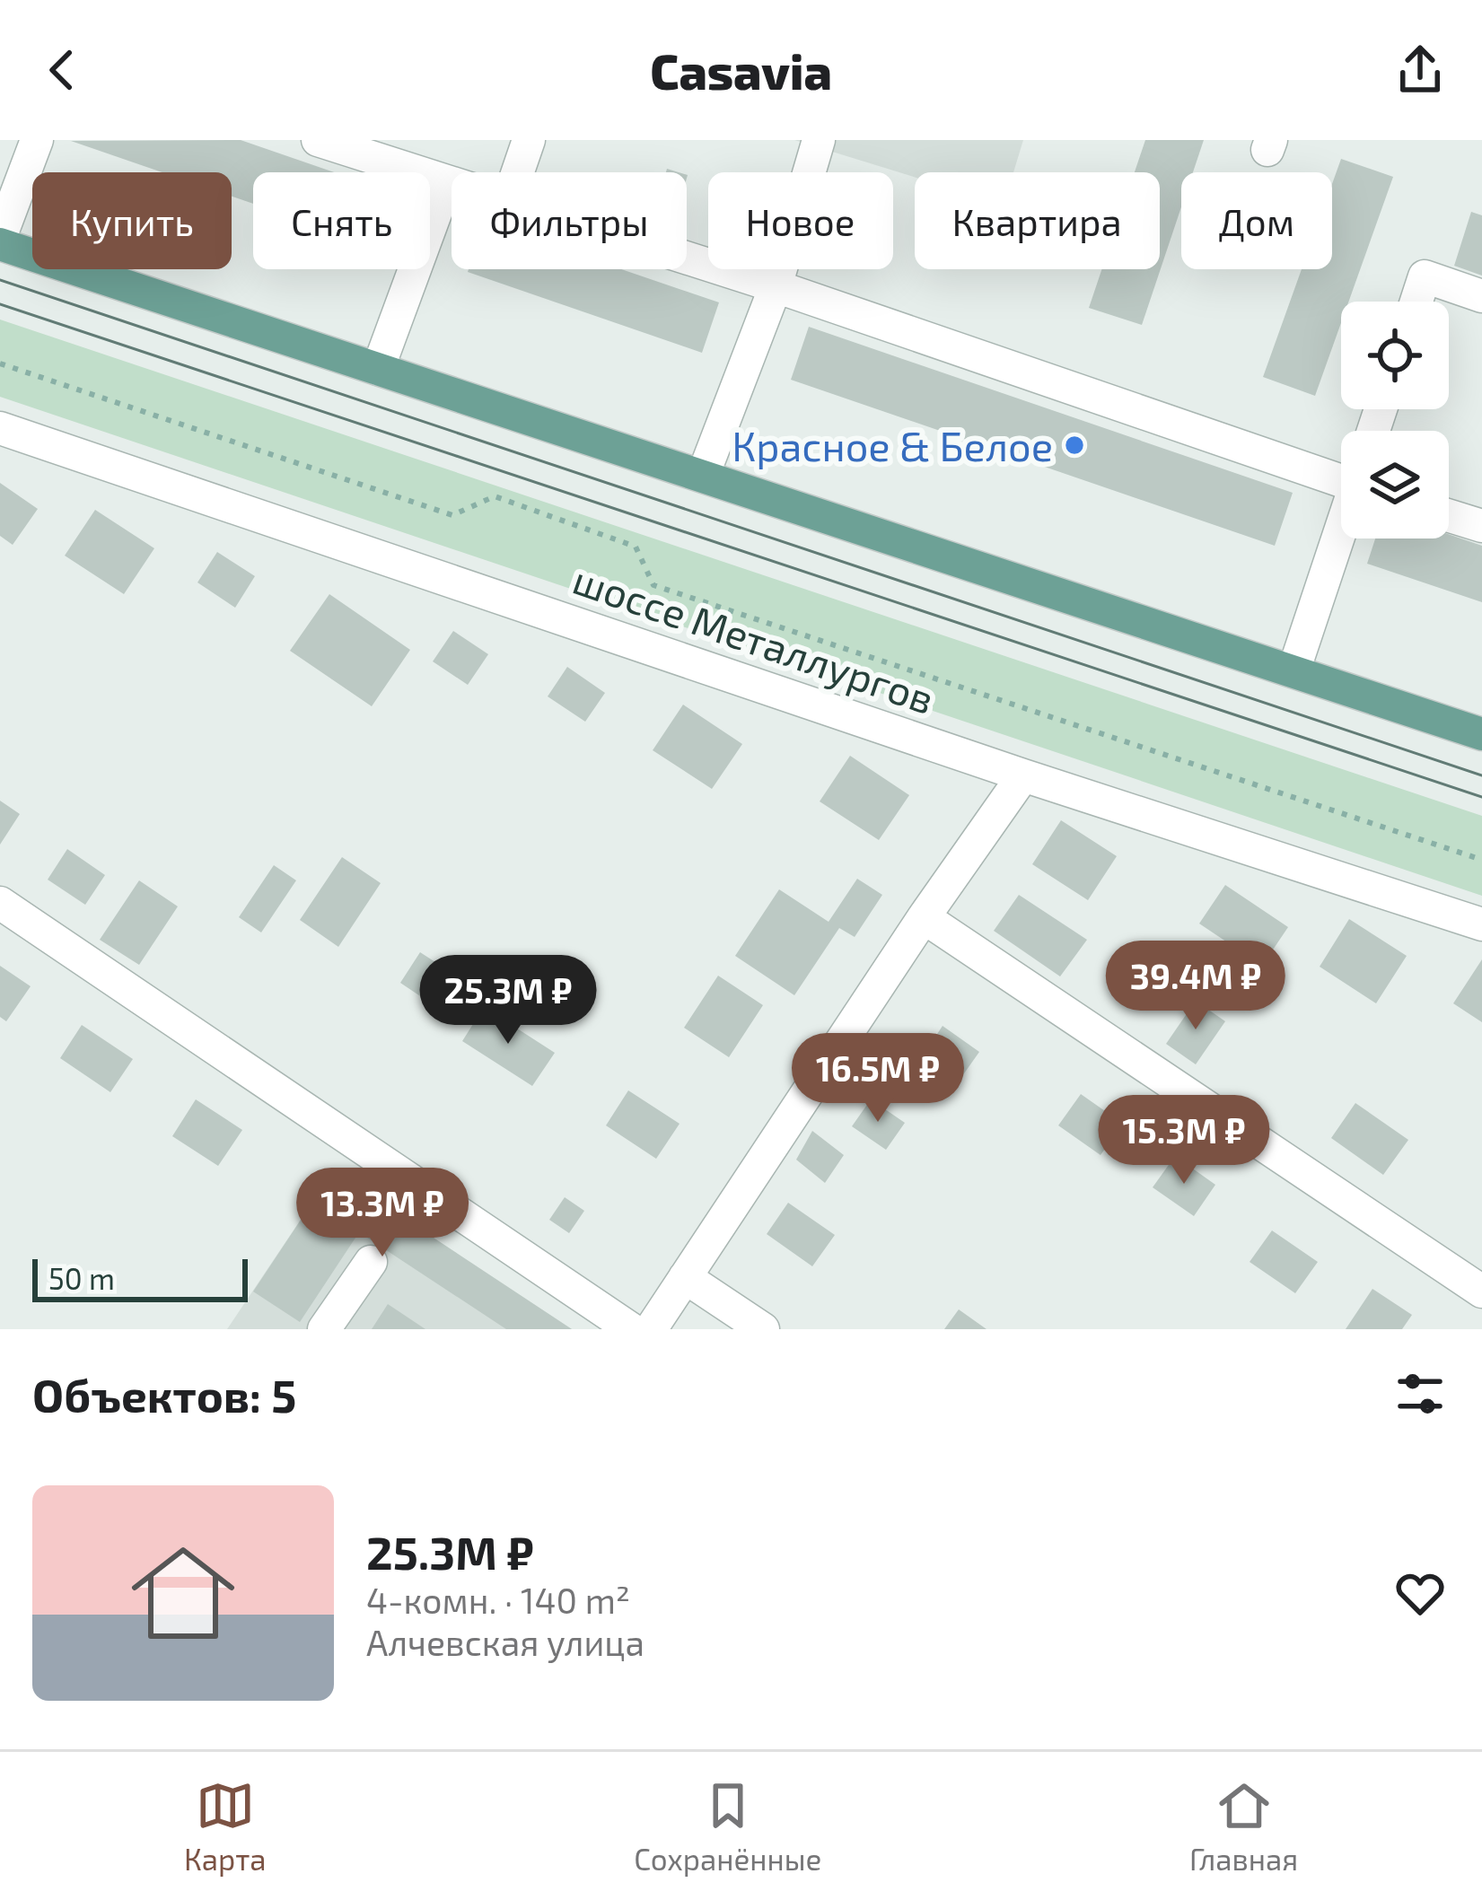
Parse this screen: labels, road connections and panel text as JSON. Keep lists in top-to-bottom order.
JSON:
{
  "streets": {
    "street": ["шоссе Металлургов"]
  },
  "places": ["Красное & Белое"],
  "scale_bar": "50 m",
  "page": {
    "header": "Casavia",
    "chip": [
      "Купить",
      "Снять",
      "Фильтры",
      "Новое",
      "Квартира",
      "Дом"
    ],
    "price": [
      "39.4M ₽",
      "25.3M ₽",
      "16.5M ₽",
      "15.3M ₽",
      "13.3M ₽"
    ],
    "scale": "50 m",
    "heading": "Объектов: 5",
    "list": [
      {
        "name": "25.3M ₽",
        "note": "4-комн. · 140 m² · Алчевская улица"
      }
    ],
    "tabs": ["Карта", "Сохранённые", "Главная"]
  }
}
